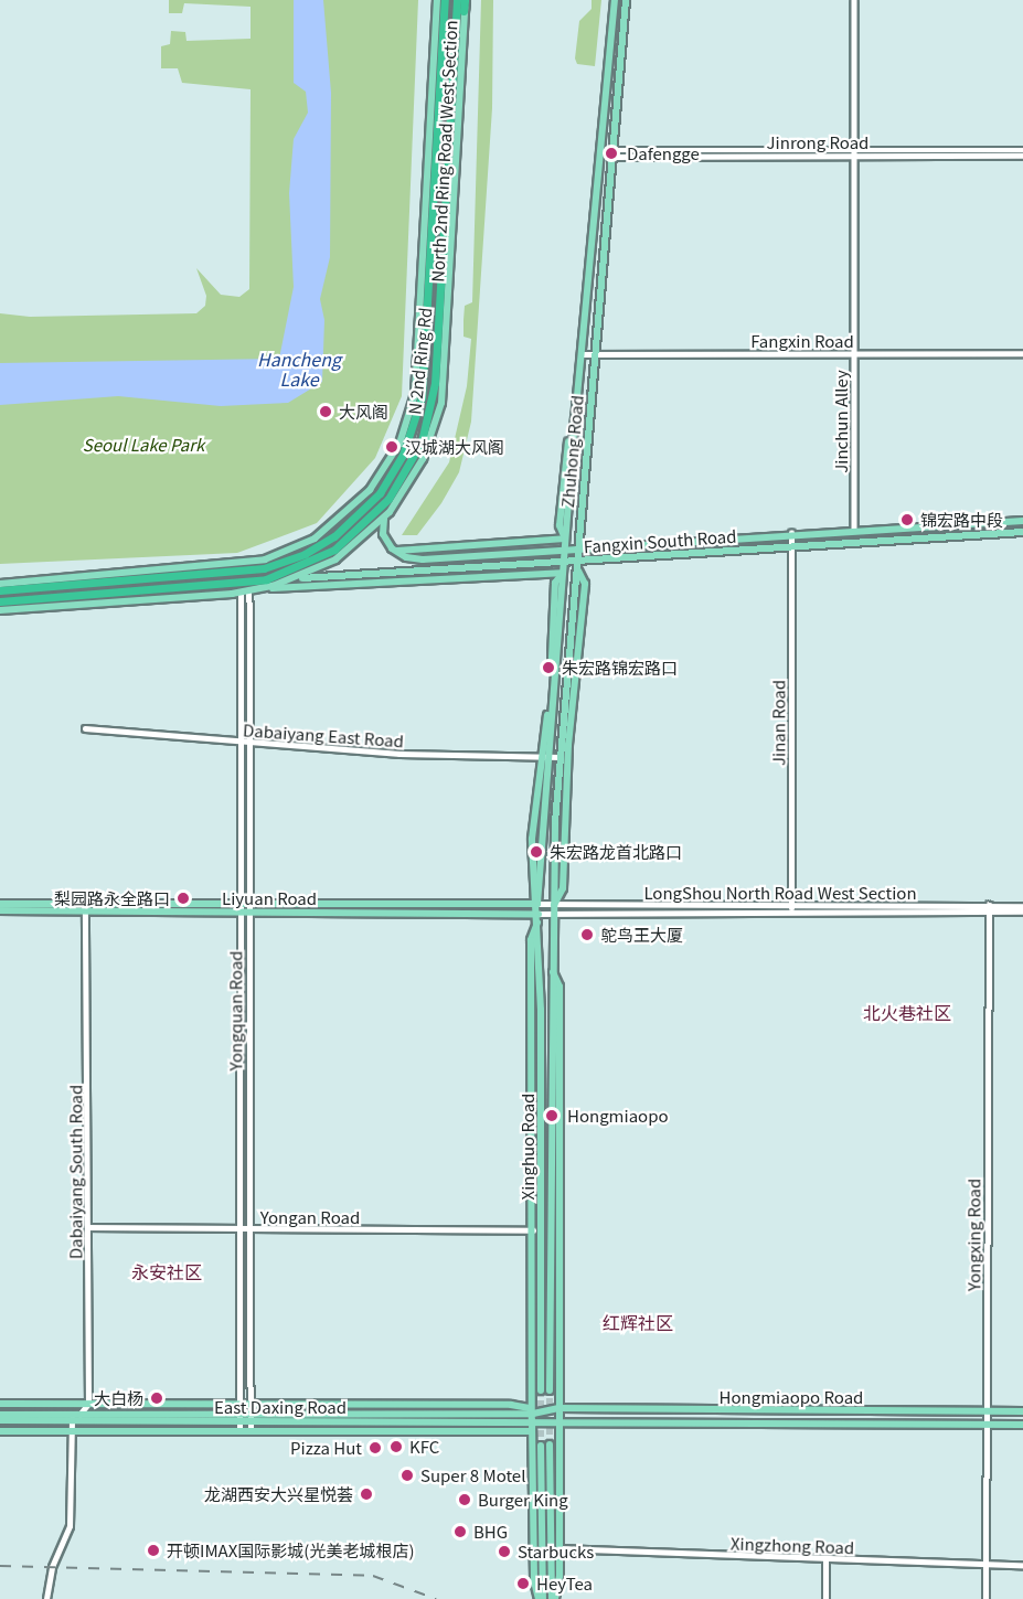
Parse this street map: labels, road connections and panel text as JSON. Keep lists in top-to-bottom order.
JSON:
{
  "streets": {
    "highway": ["N 2nd Ring Rd"],
    "main road": [
      "North 2nd Ring Road West Section",
      "Zhuhong Road",
      "Fangxin South Road",
      "Liyuan Road",
      "Xinghuo Road",
      "Hongmiaopo Road",
      "East Daxing Road"
    ],
    "street": [
      "Jinrong Road",
      "Fangxin Road",
      "Jinchun Alley",
      "Jinan Road",
      "Dabaiyang East Road",
      "LongShou North Road West Section",
      "Yongquan Road",
      "Dabaiyang South Road",
      "Yongan Road",
      "Yongxing Road",
      "Xingzhong Road"
    ]
  },
  "crossings": [
    ["Jinrong Road", "Jinchun Alley"],
    ["Jinrong Road", "Zhuhong Road"],
    ["North 2nd Ring Road West Section", "N 2nd Ring Rd"],
    ["North 2nd Ring Road West Section", "Fangxin South Road"],
    ["North 2nd Ring Road West Section", "Yongquan Road"],
    ["Fangxin Road", "Jinchun Alley"],
    ["Fangxin Road", "Zhuhong Road"],
    ["Jinchun Alley", "Fangxin South Road"],
    ["Zhuhong Road", "Fangxin South Road"],
    ["Zhuhong Road", "Dabaiyang East Road"],
    ["Zhuhong Road", "LongShou North Road West Section"],
    ["Zhuhong Road", "Liyuan Road"],
    ["Zhuhong Road", "Xinghuo Road"],
    ["Fangxin South Road", "Jinan Road"],
    ["Jinan Road", "LongShou North Road West Section"],
    ["Dabaiyang East Road", "Yongquan Road"],
    ["LongShou North Road West Section", "Liyuan Road"],
    ["LongShou North Road West Section", "Xinghuo Road"],
    ["LongShou North Road West Section", "Yongxing Road"],
    ["Liyuan Road", "Yongquan Road"],
    ["Liyuan Road", "Xinghuo Road"],
    ["Liyuan Road", "Dabaiyang South Road"],
    ["Yongquan Road", "Yongan Road"],
    ["Yongquan Road", "East Daxing Road"],
    ["Dabaiyang South Road", "Yongan Road"],
    ["Yongxing Road", "Hongmiaopo Road"],
    ["Yongxing Road", "Xingzhong Road"],
    ["Hongmiaopo Road", "East Daxing Road"]
  ],
  "districts": ["北火巷社区", "永安社区", "红辉社区"],
  "water": ["Hancheng Lake"],
  "parks": ["Seoul Lake Park"],
  "places": [
    "Dafengge",
    "大风阁",
    "汉城湖大风阁",
    "锦宏路中段",
    "朱宏路锦宏路口",
    "朱宏路龙首北路口",
    "梨园路永全路口",
    "鸵鸟王大厦",
    "Hongmiaopo",
    "大白杨",
    "KFC",
    "Pizza Hut",
    "Super 8 Motel",
    "龙湖西安大兴星悦荟",
    "Burger King",
    "BHG",
    "开顿IMAX国际影城(光美老城根店)",
    "Starbucks",
    "HeyTea"
  ]
}
